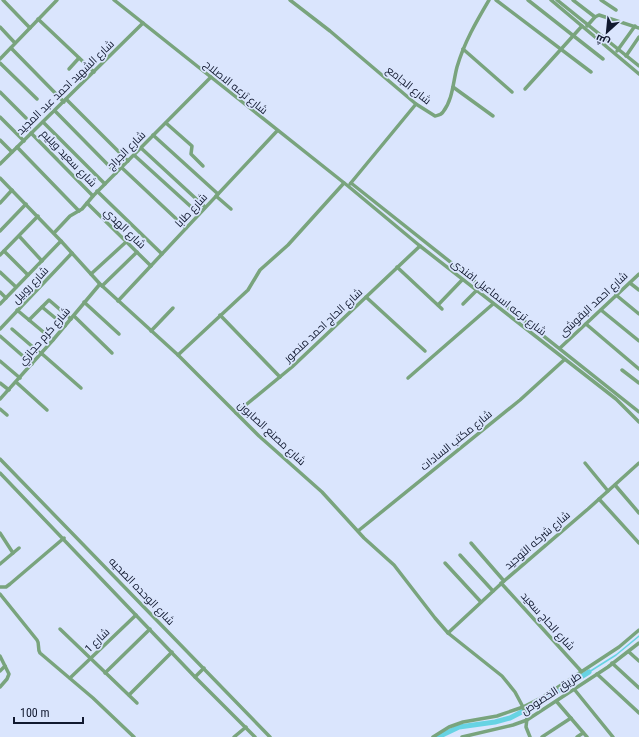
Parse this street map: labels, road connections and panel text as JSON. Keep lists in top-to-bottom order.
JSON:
{
  "streets": {
    "street": [
      "شارع الجامع",
      "شارع الشهيد احمد عبد المجيد",
      "شارع ترعه الاصلاح",
      "شارع الجراج",
      "شارع سعيد ويليم",
      "شارع طابا",
      "شارع الهدي",
      "شارع روبيل",
      "شارع ترعه اسماعيل افندى",
      "شارع احمد البقوشى",
      "شارع الحاج احمد منصور",
      "شارع كرم حجازي",
      "شارع مصنع الصابون",
      "شارع مكتب السادات",
      "شارع شركه التوحيد",
      "شارع الوحده الصحيه",
      "شارع الحاج سعيد",
      "شارع 1",
      "طريق الخصوص"
    ]
  },
  "crossings": [
    ["شارع الشهيد احمد عبد المجيد", "شارع ترعه الاصلاح"],
    ["شارع الشهيد احمد عبد المجيد", "شارع سعيد ويليم"],
    ["شارع ترعه الاصلاح", "شارع الجراج"],
    ["شارع ترعه الاصلاح", "شارع طابا"],
    ["شارع ترعه الاصلاح", "شارع ترعه اسماعيل افندى"],
    ["شارع الجراج", "شارع سعيد ويليم"],
    ["شارع الجراج", "شارع الهدي"],
    ["شارع الجراج", "شارع مصنع الصابون"],
    ["شارع طابا", "شارع الهدي"],
    ["شارع طابا", "شارع مصنع الصابون"],
    ["شارع الهدي", "شارع كرم حجازي"],
    ["شارع روبيل", "شارع مصنع الصابون"],
    ["شارع ترعه اسماعيل افندى", "شارع احمد البقوشى"],
    ["شارع ترعه اسماعيل افندى", "شارع الحاج احمد منصور"],
    ["شارع ترعه اسماعيل افندى", "شارع مكتب السادات"],
    ["شارع الحاج احمد منصور", "شارع مصنع الصابون"],
    ["شارع كرم حجازي", "شارع مصنع الصابون"],
    ["شارع مصنع الصابون", "شارع مكتب السادات"],
    ["شارع مصنع الصابون", "شارع شركه التوحيد"],
    ["شارع مصنع الصابون", "طريق الخصوص"],
    ["شارع شركه التوحيد", "شارع الحاج سعيد"],
    ["شارع الوحده الصحيه", "شارع 1"]
  ],
  "scale_bar": "100 m",
  "north": "bottom left"
}
